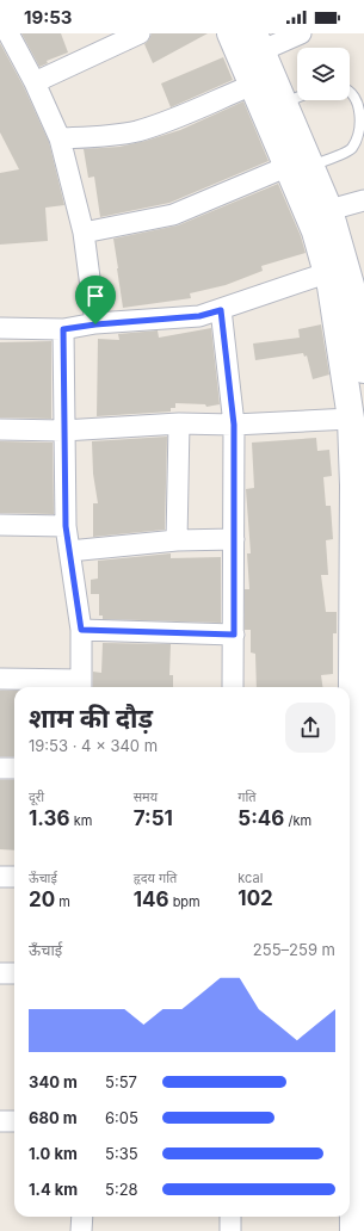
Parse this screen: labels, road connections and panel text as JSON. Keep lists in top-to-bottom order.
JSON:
{
  "page": {
    "status": "19:53",
    "heading": ["शाम की दौड़", "19:53 · 4 × 340 m"],
    "stats": [
      ["दूरी", "1.36 km"],
      ["समय", "7:51"],
      ["गति", "5:46 /km"],
      ["ऊँचाई", "20 m"],
      ["हृदय गति", "146 bpm"],
      ["kcal", "102"]
    ],
    "chart": ["ऊँचाई", "255–259 m"],
    "list": [
      {
        "name": "340 m",
        "note": "5:57"
      },
      {
        "name": "680 m",
        "note": "6:05"
      },
      {
        "name": "1.0 km",
        "note": "5:35"
      },
      {
        "name": "1.4 km",
        "note": "5:28"
      }
    ]
  }
}
